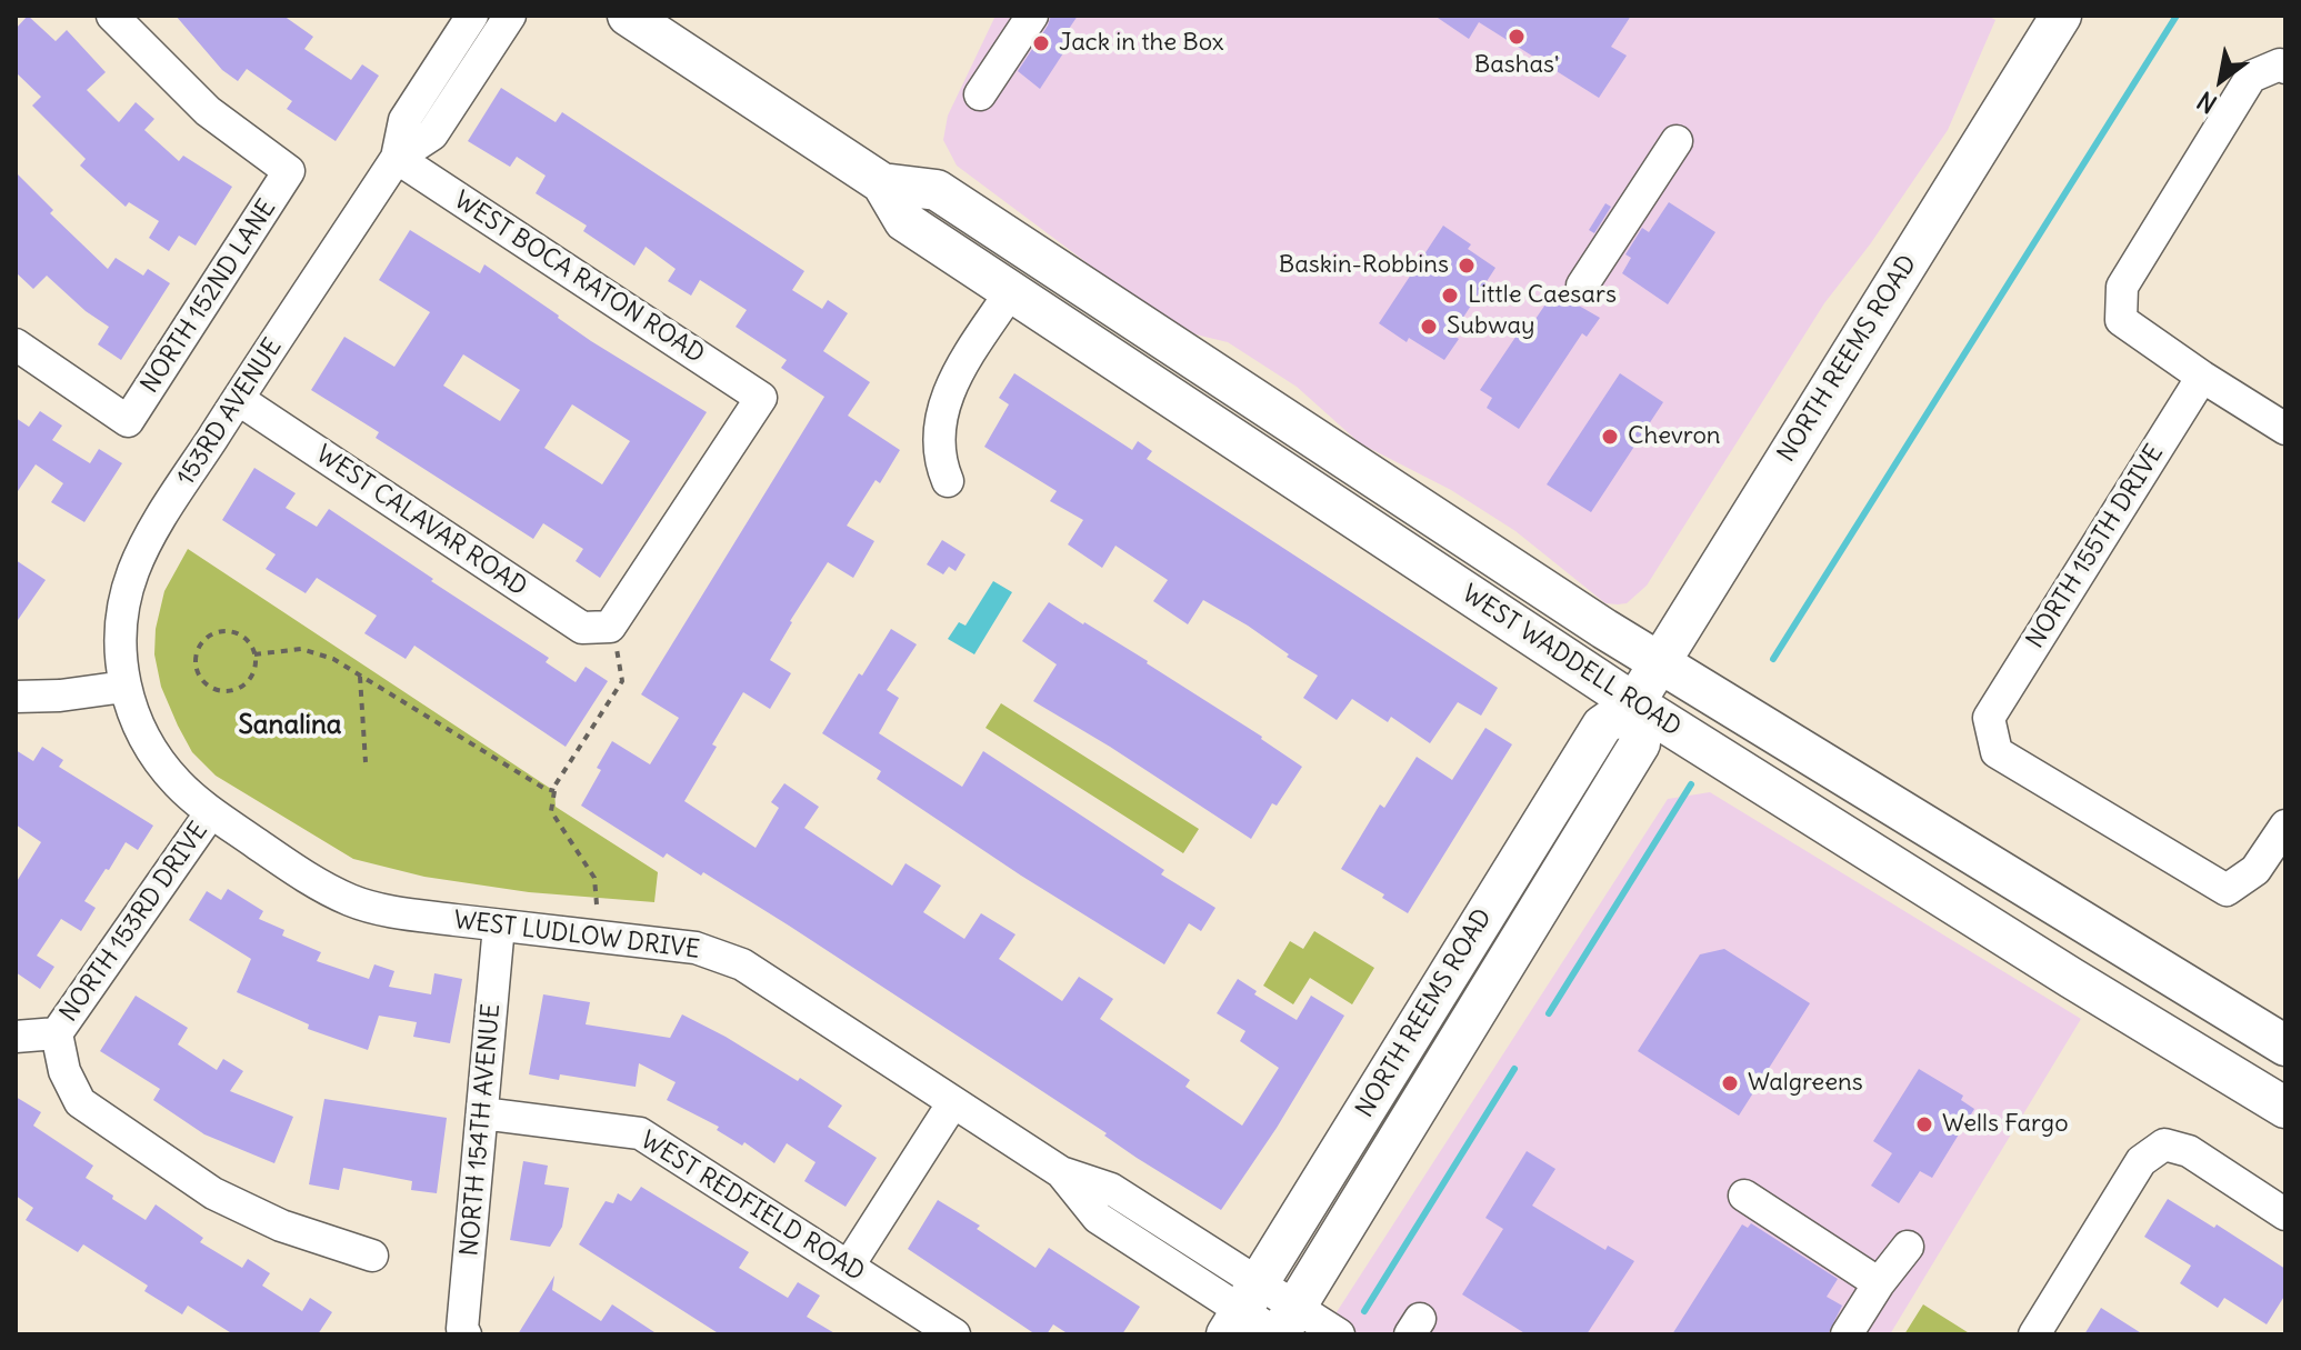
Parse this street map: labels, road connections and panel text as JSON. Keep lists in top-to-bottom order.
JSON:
{
  "streets": {
    "main road": ["NORTH REEMS ROAD", "WEST WADDELL ROAD"],
    "street": [
      "WEST BOCA RATON ROAD",
      "NORTH 152ND LANE",
      "153RD AVENUE",
      "WEST CALAVAR ROAD",
      "NORTH 155TH DRIVE",
      "NORTH 153RD DRIVE",
      "WEST LUDLOW DRIVE",
      "NORTH 154TH AVENUE",
      "WEST REDFIELD ROAD"
    ]
  },
  "crossings": [
    ["WEST BOCA RATON ROAD", "153RD AVENUE"],
    ["WEST BOCA RATON ROAD", "WEST CALAVAR ROAD"],
    ["NORTH REEMS ROAD", "WEST WADDELL ROAD"],
    ["NORTH REEMS ROAD", "WEST LUDLOW DRIVE"],
    ["153RD AVENUE", "WEST CALAVAR ROAD"],
    ["153RD AVENUE", "WEST LUDLOW DRIVE"],
    ["NORTH 153RD DRIVE", "WEST LUDLOW DRIVE"],
    ["WEST LUDLOW DRIVE", "NORTH 154TH AVENUE"],
    ["NORTH 154TH AVENUE", "WEST REDFIELD ROAD"]
  ],
  "districts": ["Sanalina"],
  "places": [
    "Bashas'",
    "Jack in the Box",
    "Baskin-Robbins",
    "Little Caesars",
    "Subway",
    "Chevron",
    "Walgreens",
    "Wells Fargo"
  ],
  "north": "bottom left"
}
